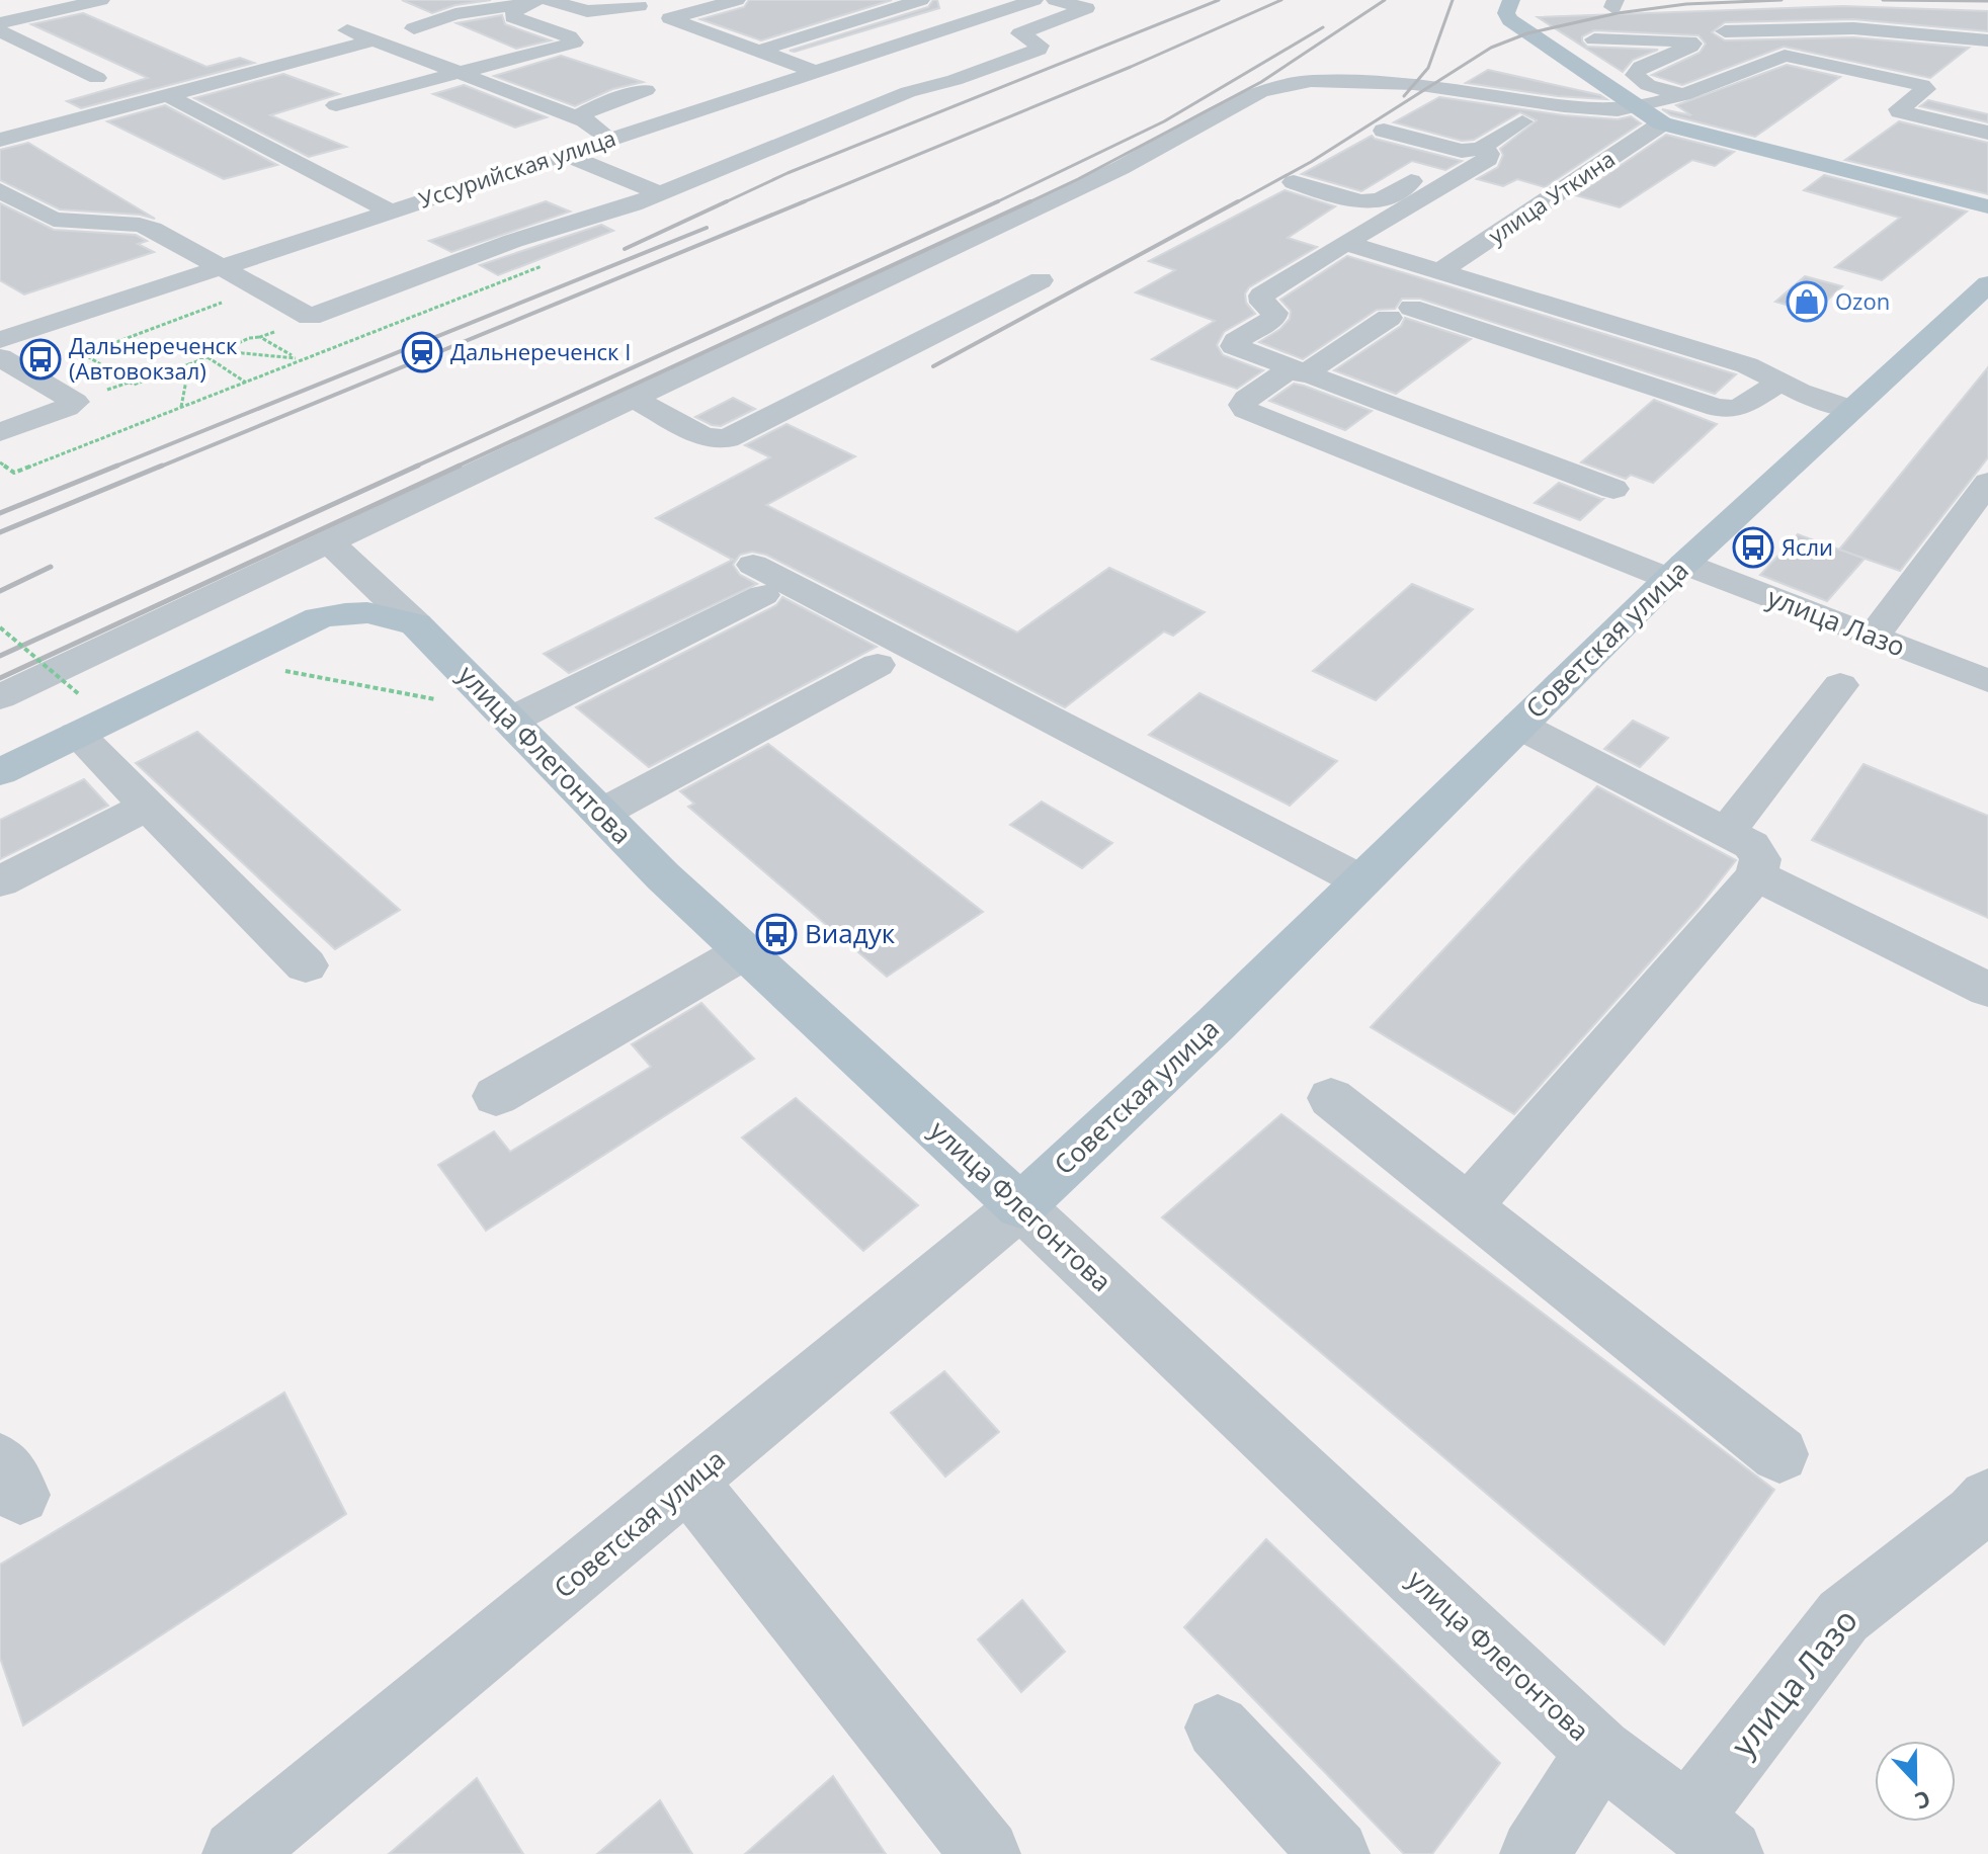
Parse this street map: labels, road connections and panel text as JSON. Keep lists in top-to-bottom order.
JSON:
{
  "streets": {
    "main road": ["Советская улица", "улица Флегонтова"],
    "street": ["Уссурийская улица", "улица Уткина", "улица Лазо"]
  },
  "crossings": [
    ["улица Лазо", "Советская улица"],
    ["улица Лазо", "улица Флегонтова"],
    ["Советская улица", "улица Флегонтова"]
  ],
  "places": {
    "shop": ["Ozon"],
    "station": ["Дальнереченск I"],
    "bus stop": ["Дальнереченск (Автовокзал)", "Ясли", "Виадук"]
  },
  "north": "bottom"
}
